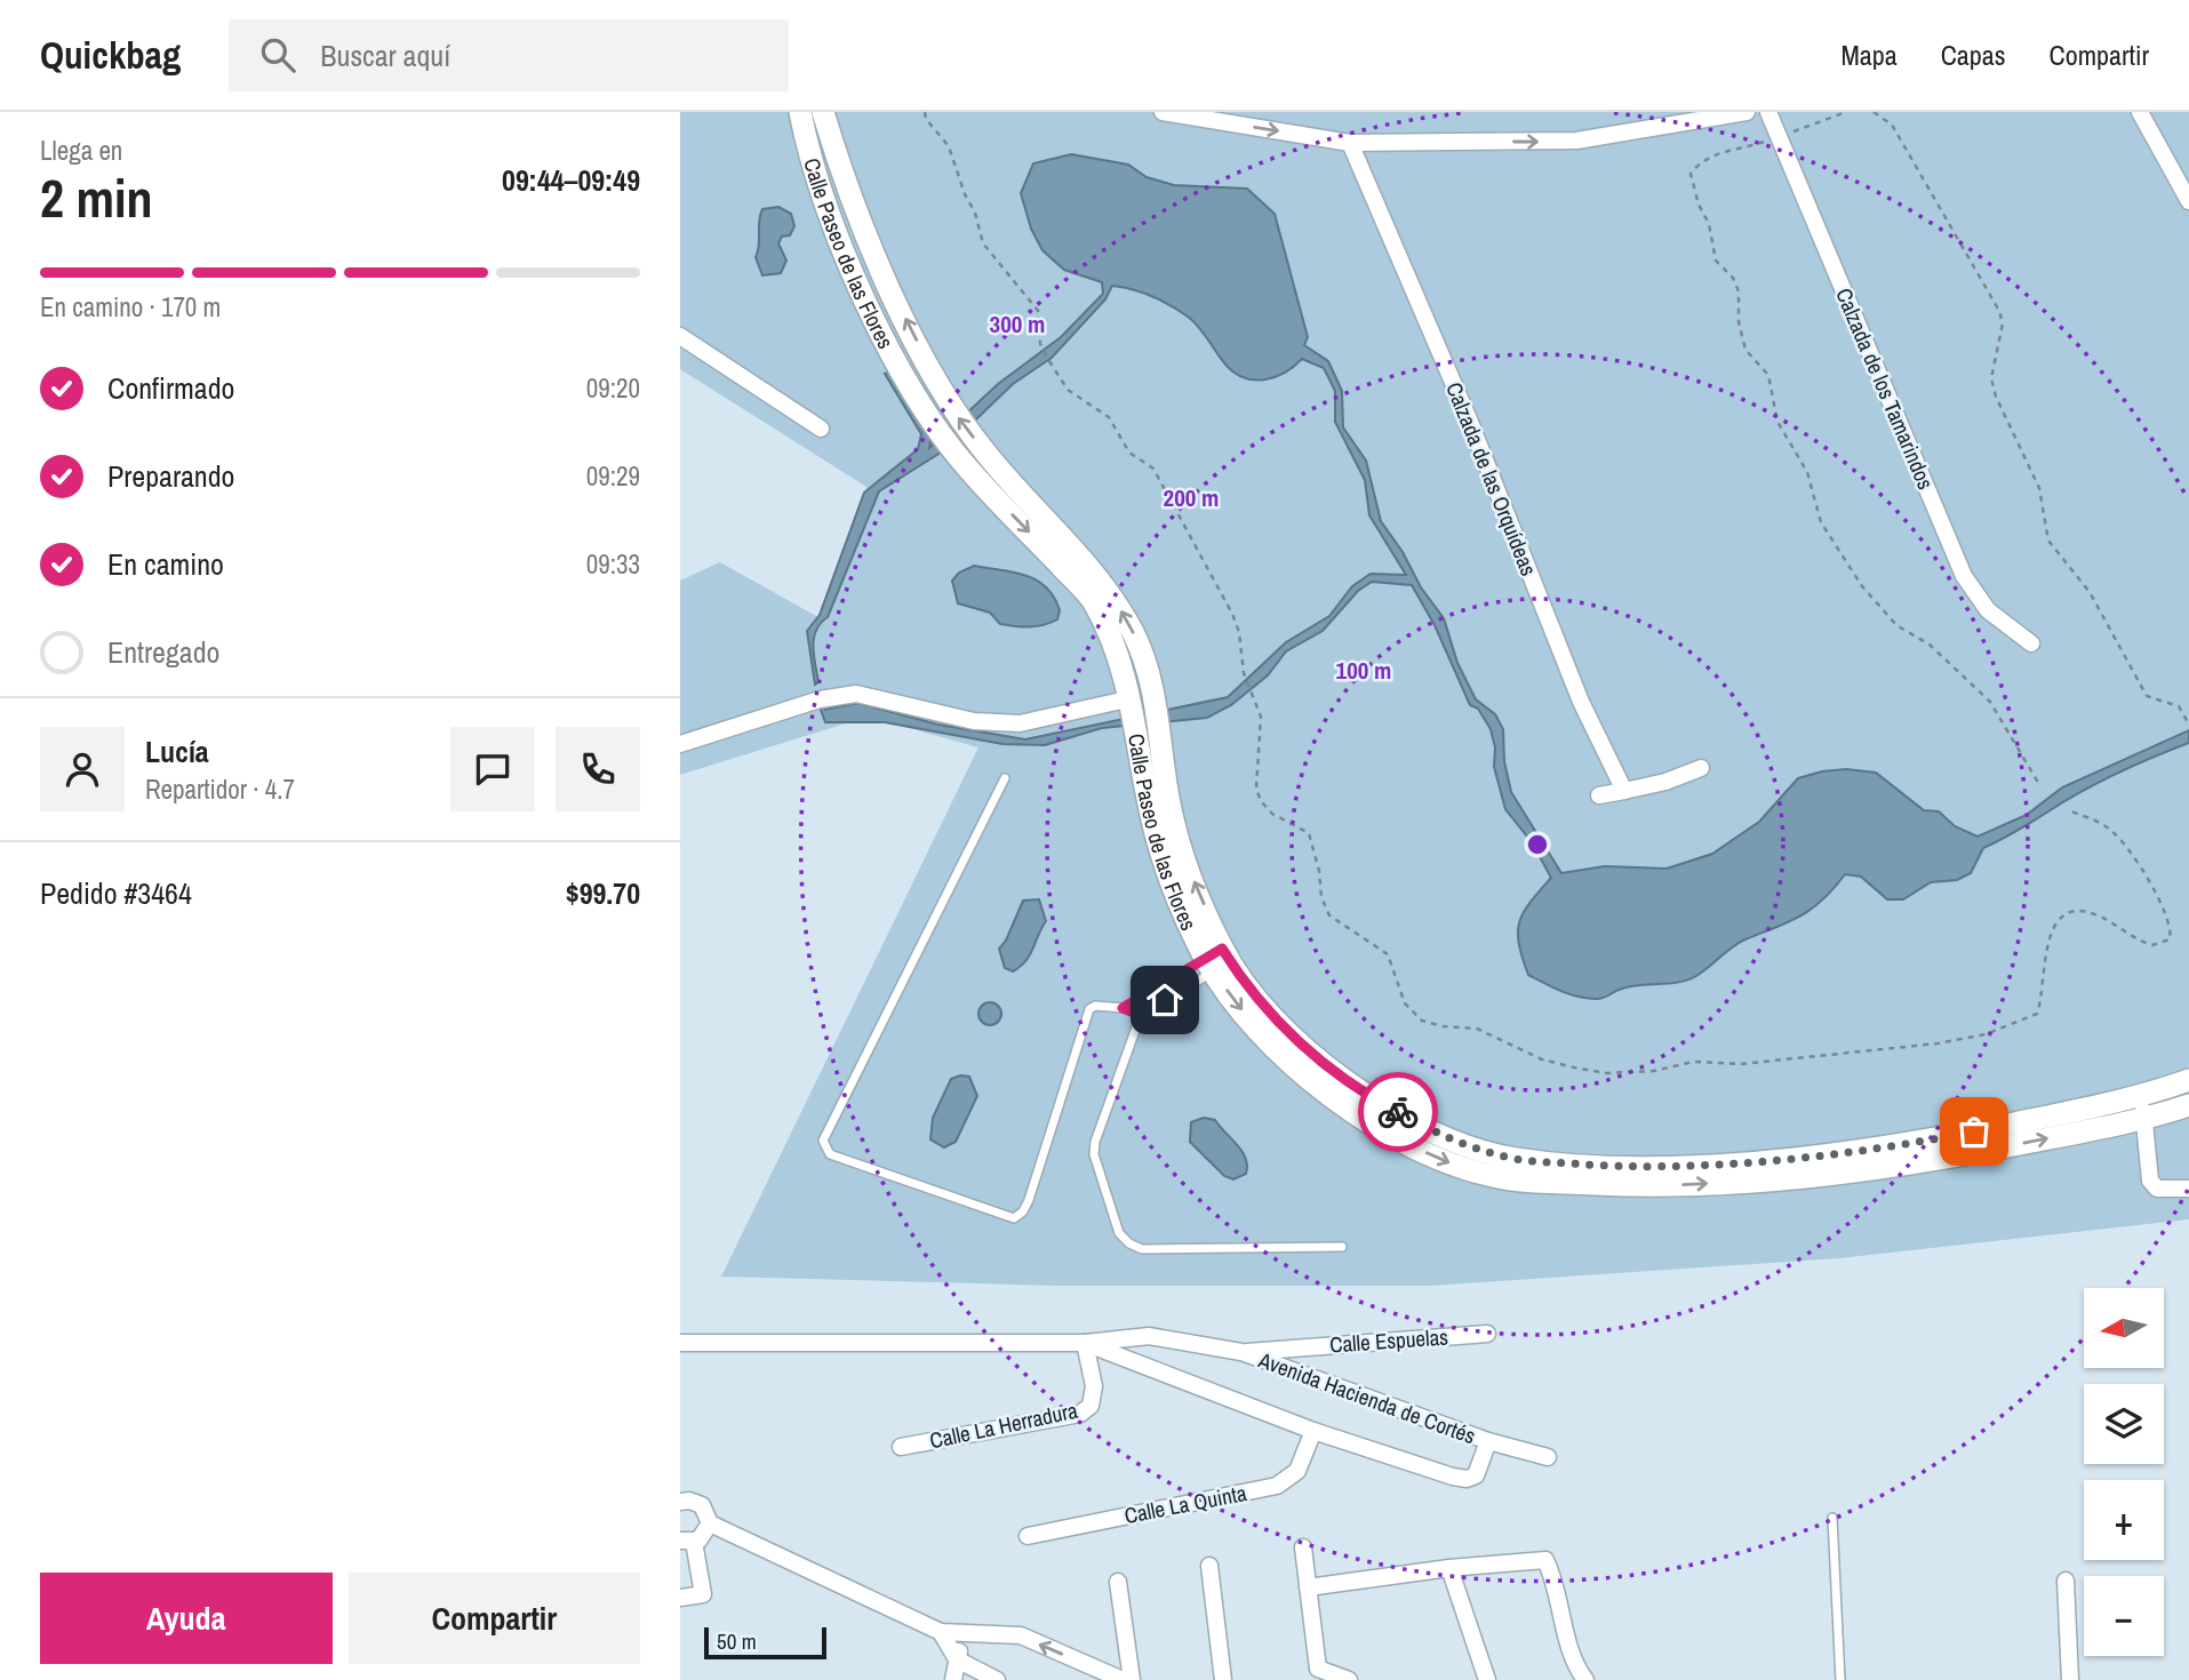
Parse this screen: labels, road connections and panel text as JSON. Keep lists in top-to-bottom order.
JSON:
{
  "streets": {
    "street": [
      "Calle Paseo de las Flores",
      "Calzada de los Tamarindos",
      "Calzada de las Orquídeas",
      "Calle Espuelas",
      "Avenida Hacienda de Cortés",
      "Calle La Herradura",
      "Calle La Quinta"
    ]
  },
  "crossings": [
    ["Calle Espuelas", "Avenida Hacienda de Cortés"],
    ["Avenida Hacienda de Cortés", "Calle La Herradura"],
    ["Avenida Hacienda de Cortés", "Calle La Quinta"]
  ],
  "scale_bar": "50 m",
  "north": "left",
  "page": {
    "header": "Quickbag",
    "search": "Buscar aquí",
    "nav": ["Mapa", "Capas", "Compartir"],
    "heading": ["2 min", "Llega en", "09:44–09:49"],
    "panel": [
      "Lucía",
      "Repartidor · 4.7",
      "Pedido #3464",
      "$99.70"
    ],
    "bar": "En camino · 170 m",
    "list": [
      ["Confirmado", "09:20"],
      ["Preparando", "09:29"],
      ["En camino", "09:33"],
      "Entregado"
    ],
    "map_buttons": ["+", "−"],
    "buttons": ["Ayuda", "Compartir"],
    "scale": "50 m"
  },
  "rings": ["300 m", "200 m", "100 m"]
}
